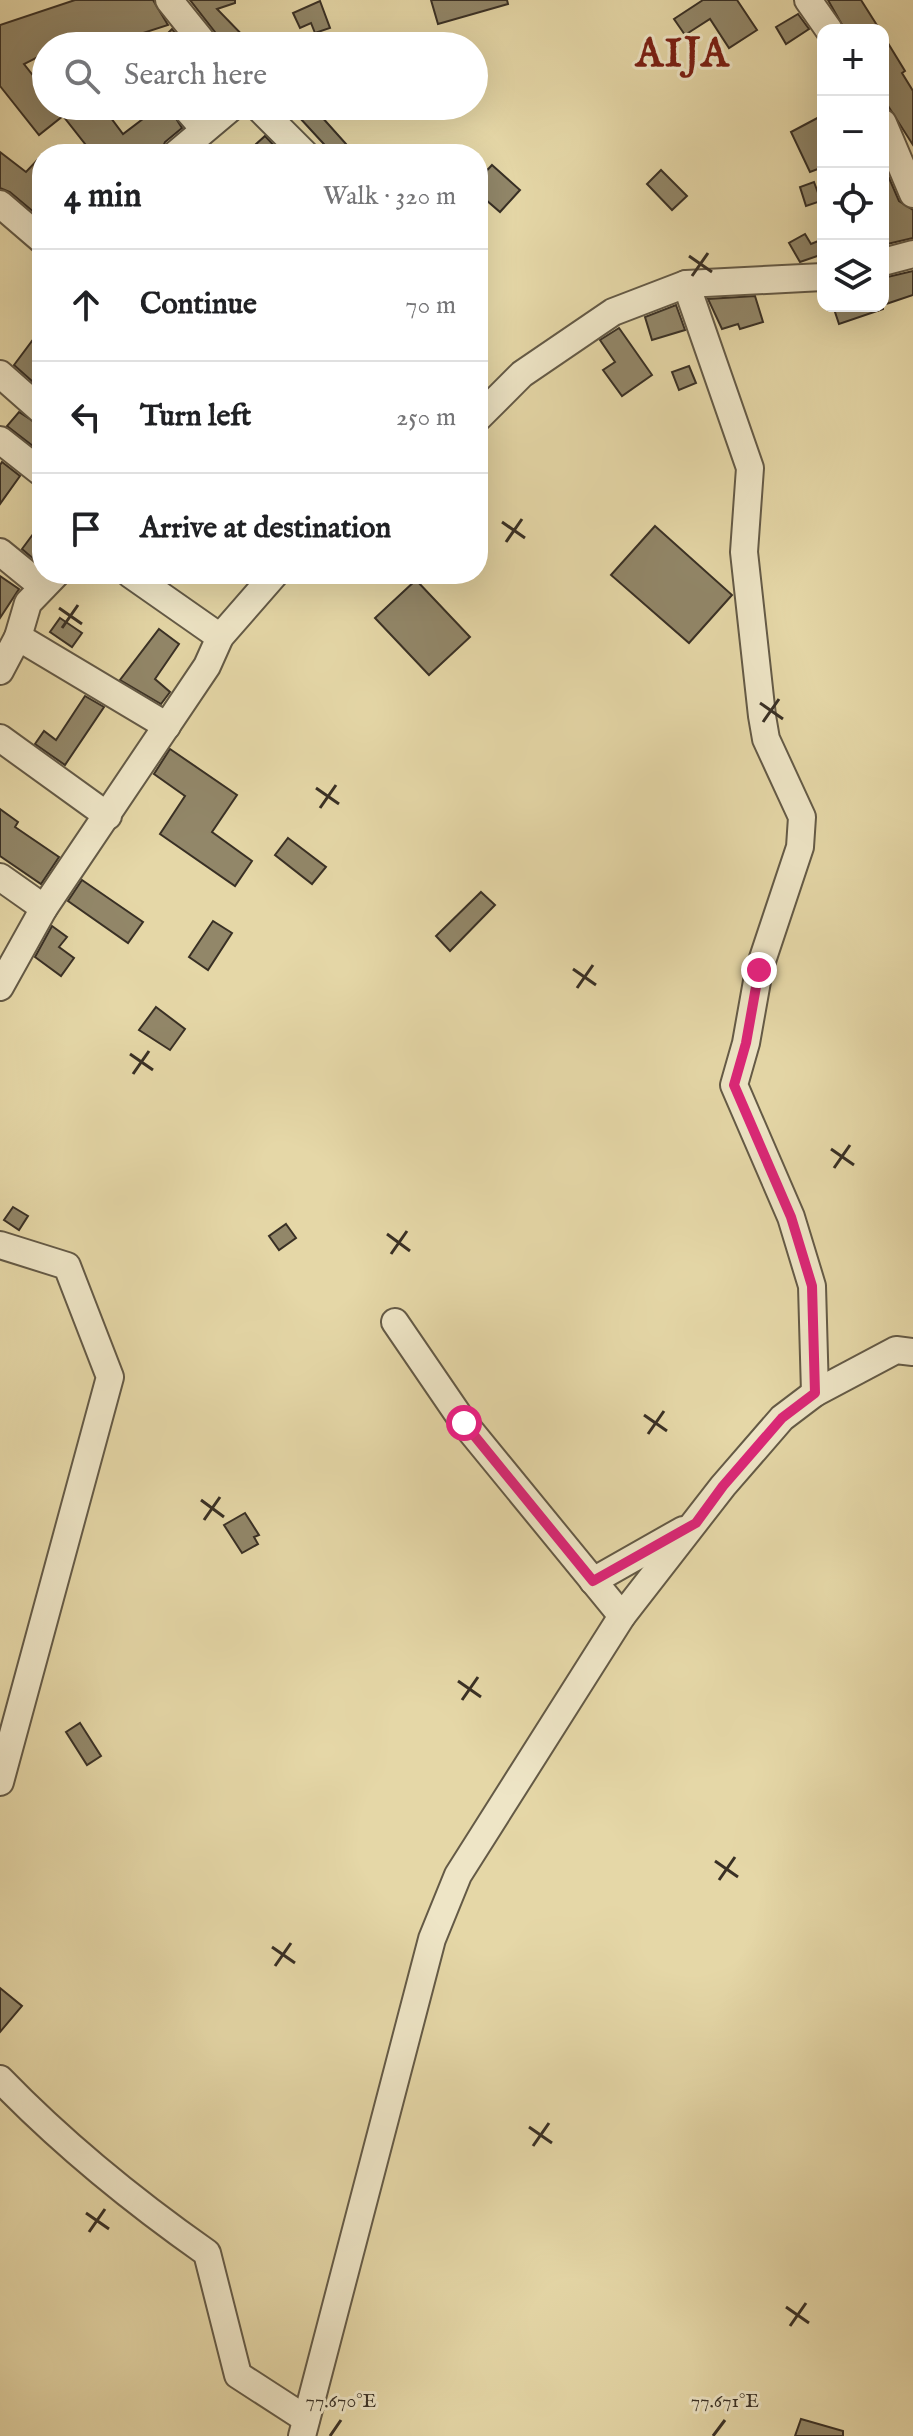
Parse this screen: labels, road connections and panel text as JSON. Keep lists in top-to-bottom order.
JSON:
{
  "districts": ["AIJA"],
  "page": {
    "map_buttons": ["+", "−"],
    "search": "Search here",
    "heading": ["4 min", "Walk · 320 m"],
    "list": [
      ["Continue", "70 m"],
      ["Turn left", "250 m"],
      "Arrive at destination"
    ]
  },
  "coordinates": ["77.670°E", "77.671°E"]
}
